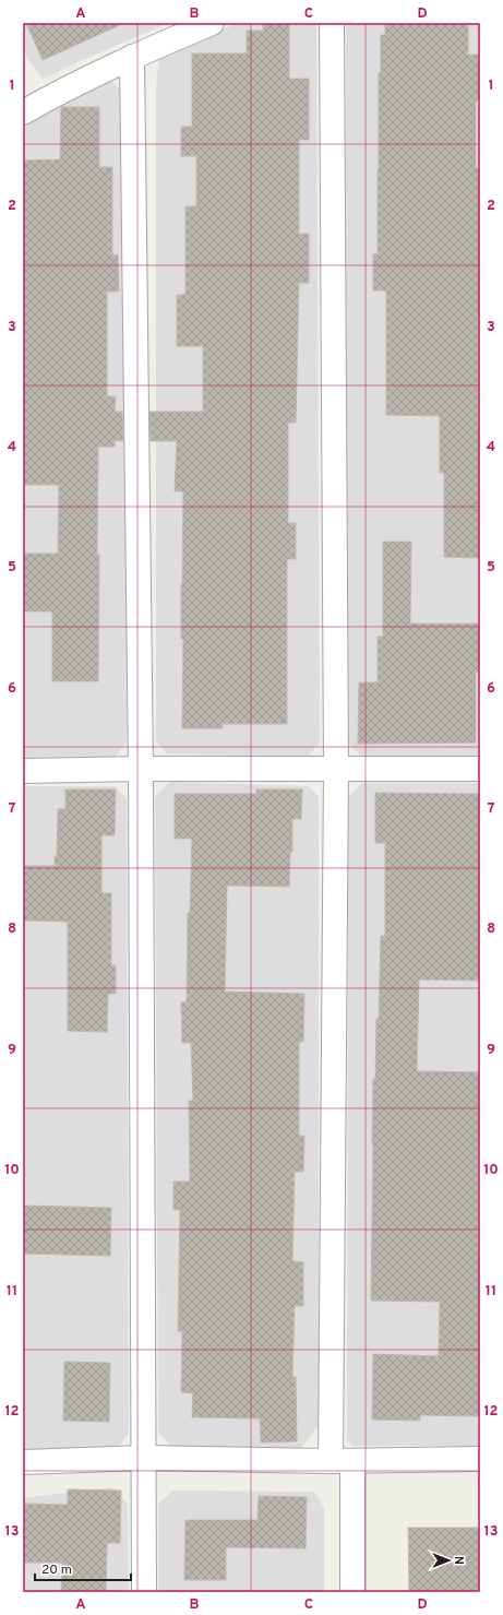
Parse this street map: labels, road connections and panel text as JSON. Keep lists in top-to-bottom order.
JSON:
{
  "scale_bar": "20 m",
  "north": "right",
  "grid": {
    "columns": [
      "A",
      "B",
      "C",
      "D"
    ],
    "rows": [
      "1",
      "2",
      "3",
      "4",
      "5",
      "6",
      "7",
      "8",
      "9",
      "10",
      "11",
      "12",
      "13"
    ]
  }
}
